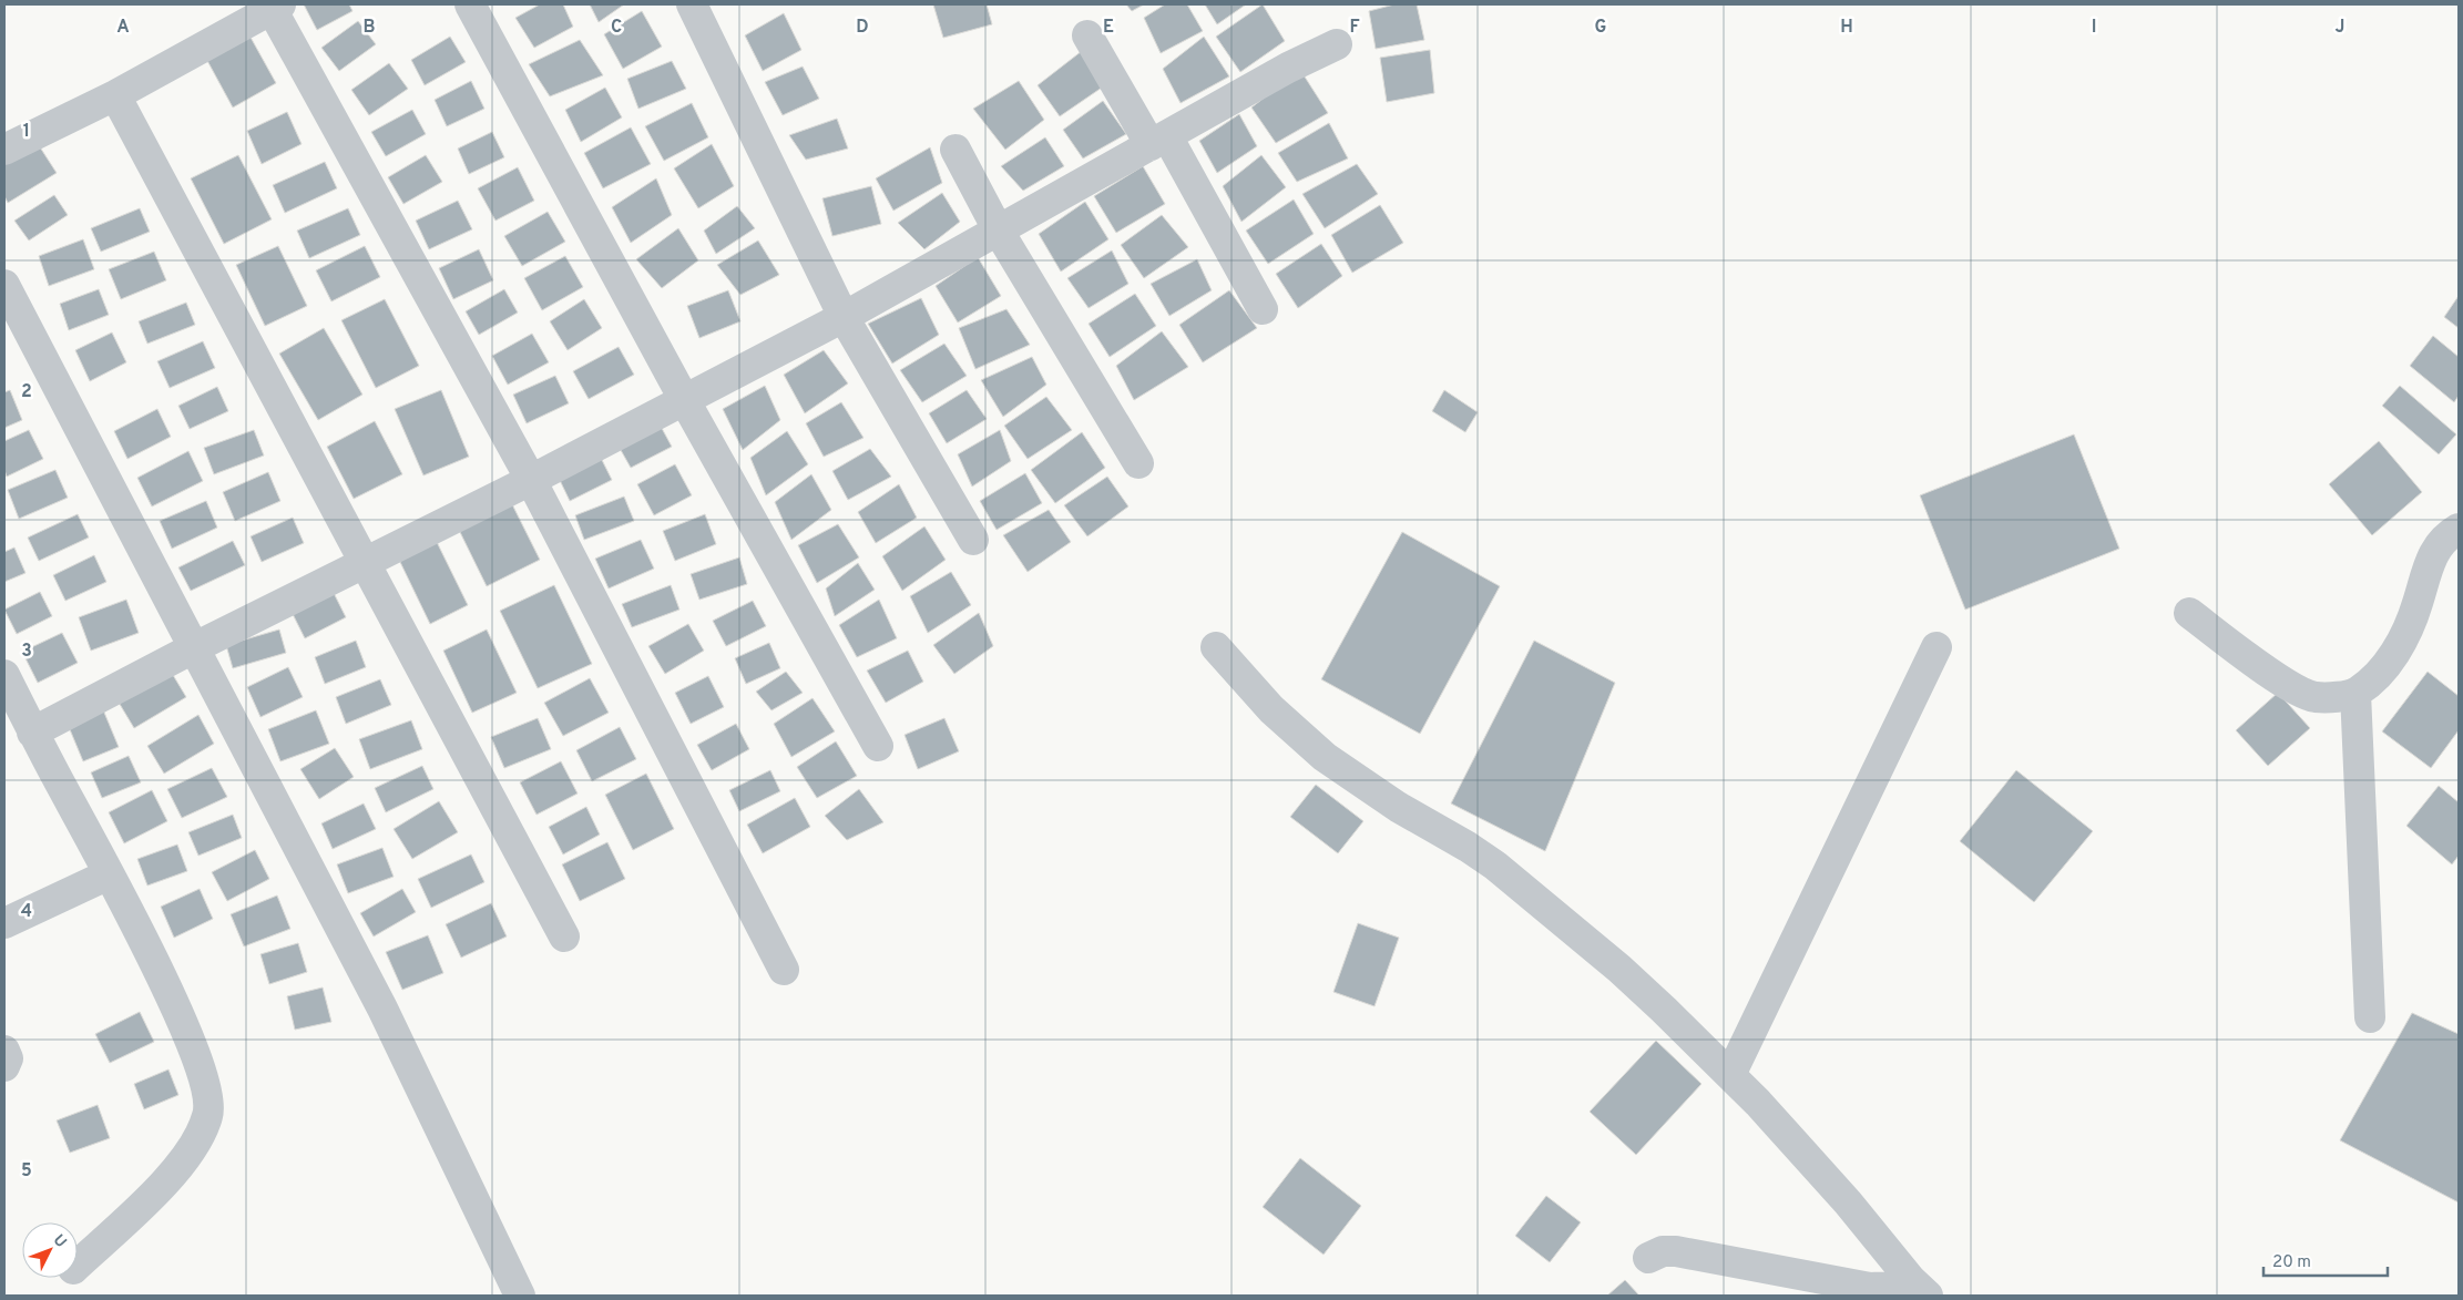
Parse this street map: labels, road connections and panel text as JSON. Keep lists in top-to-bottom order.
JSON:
{
  "scale_bar": "20 m",
  "north": "top right",
  "grid": {
    "columns": [
      "A",
      "B",
      "C",
      "D",
      "E",
      "F",
      "G",
      "H",
      "I",
      "J"
    ],
    "rows": [
      "1",
      "2",
      "3",
      "4",
      "5"
    ]
  }
}
